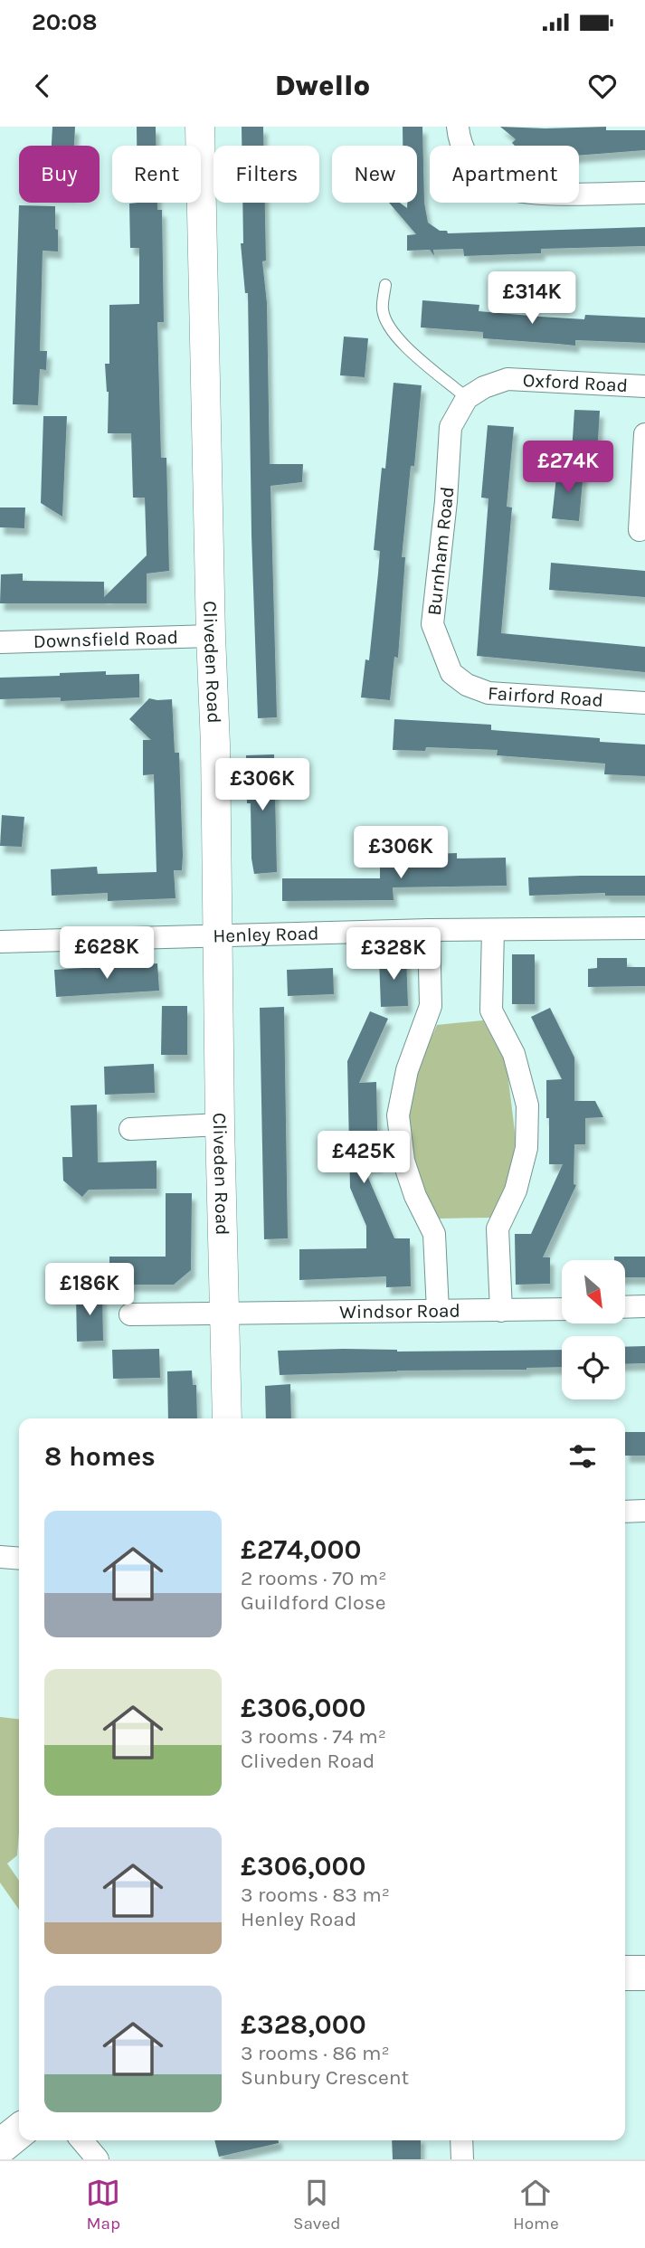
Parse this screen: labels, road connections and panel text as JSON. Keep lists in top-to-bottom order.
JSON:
{
  "streets": {
    "street": [
      "Oxford Road",
      "Burnham Road",
      "Downsfield Road",
      "Cliveden Road",
      "Fairford Road",
      "Henley Road",
      "Windsor Road"
    ]
  },
  "crossings": [
    ["Oxford Road", "Burnham Road"],
    ["Burnham Road", "Fairford Road"],
    ["Downsfield Road", "Cliveden Road"],
    ["Cliveden Road", "Henley Road"],
    ["Cliveden Road", "Windsor Road"]
  ],
  "north": "bottom right",
  "page": {
    "status": "20:08",
    "header": "Dwello",
    "chip": [
      "Buy",
      "Rent",
      "Filters",
      "New",
      "Apartment"
    ],
    "price": [
      "£314K",
      "£274K",
      "£306K",
      "£306K",
      "£628K",
      "£328K",
      "£425K",
      "£186K"
    ],
    "heading": "8 homes",
    "list": [
      {
        "name": "£274,000",
        "note": "2 rooms · 70 m² · Guildford Close"
      },
      {
        "name": "£306,000",
        "note": "3 rooms · 74 m² · Cliveden Road"
      },
      {
        "name": "£306,000",
        "note": "3 rooms · 83 m² · Henley Road"
      },
      {
        "name": "£328,000",
        "note": "3 rooms · 86 m² · Sunbury Crescent"
      }
    ],
    "tabs": ["Map", "Saved", "Home"]
  }
}
